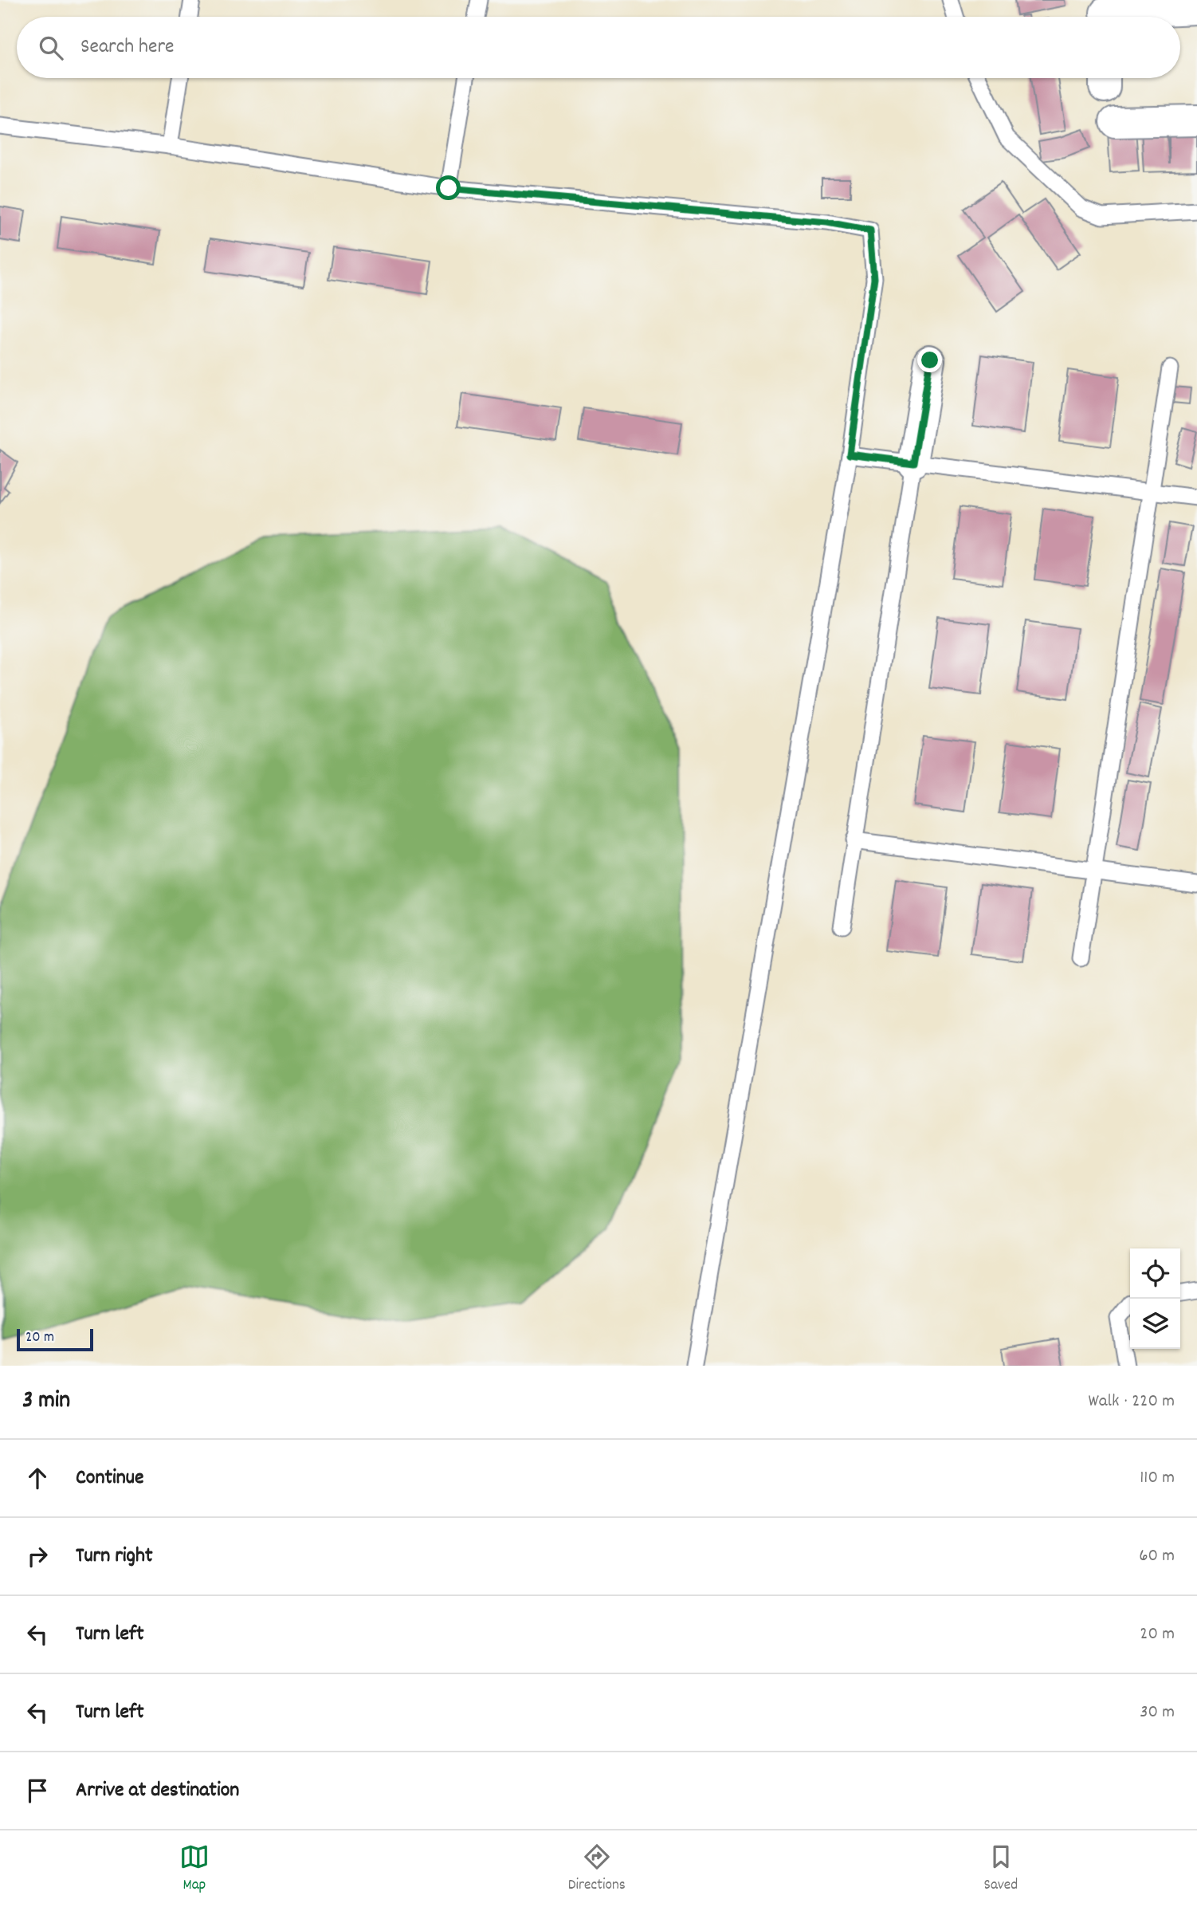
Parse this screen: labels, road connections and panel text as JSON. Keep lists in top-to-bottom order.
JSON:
{
  "scale_bar": "20 m",
  "page": {
    "search": "Search here",
    "scale": "20 m",
    "heading": ["3 min", "Walk · 220 m"],
    "list": [
      ["Continue", "110 m"],
      ["Turn right", "60 m"],
      ["Turn left", "20 m"],
      ["Turn left", "30 m"],
      "Arrive at destination"
    ],
    "nav": ["Map", "Directions", "Saved"]
  }
}
